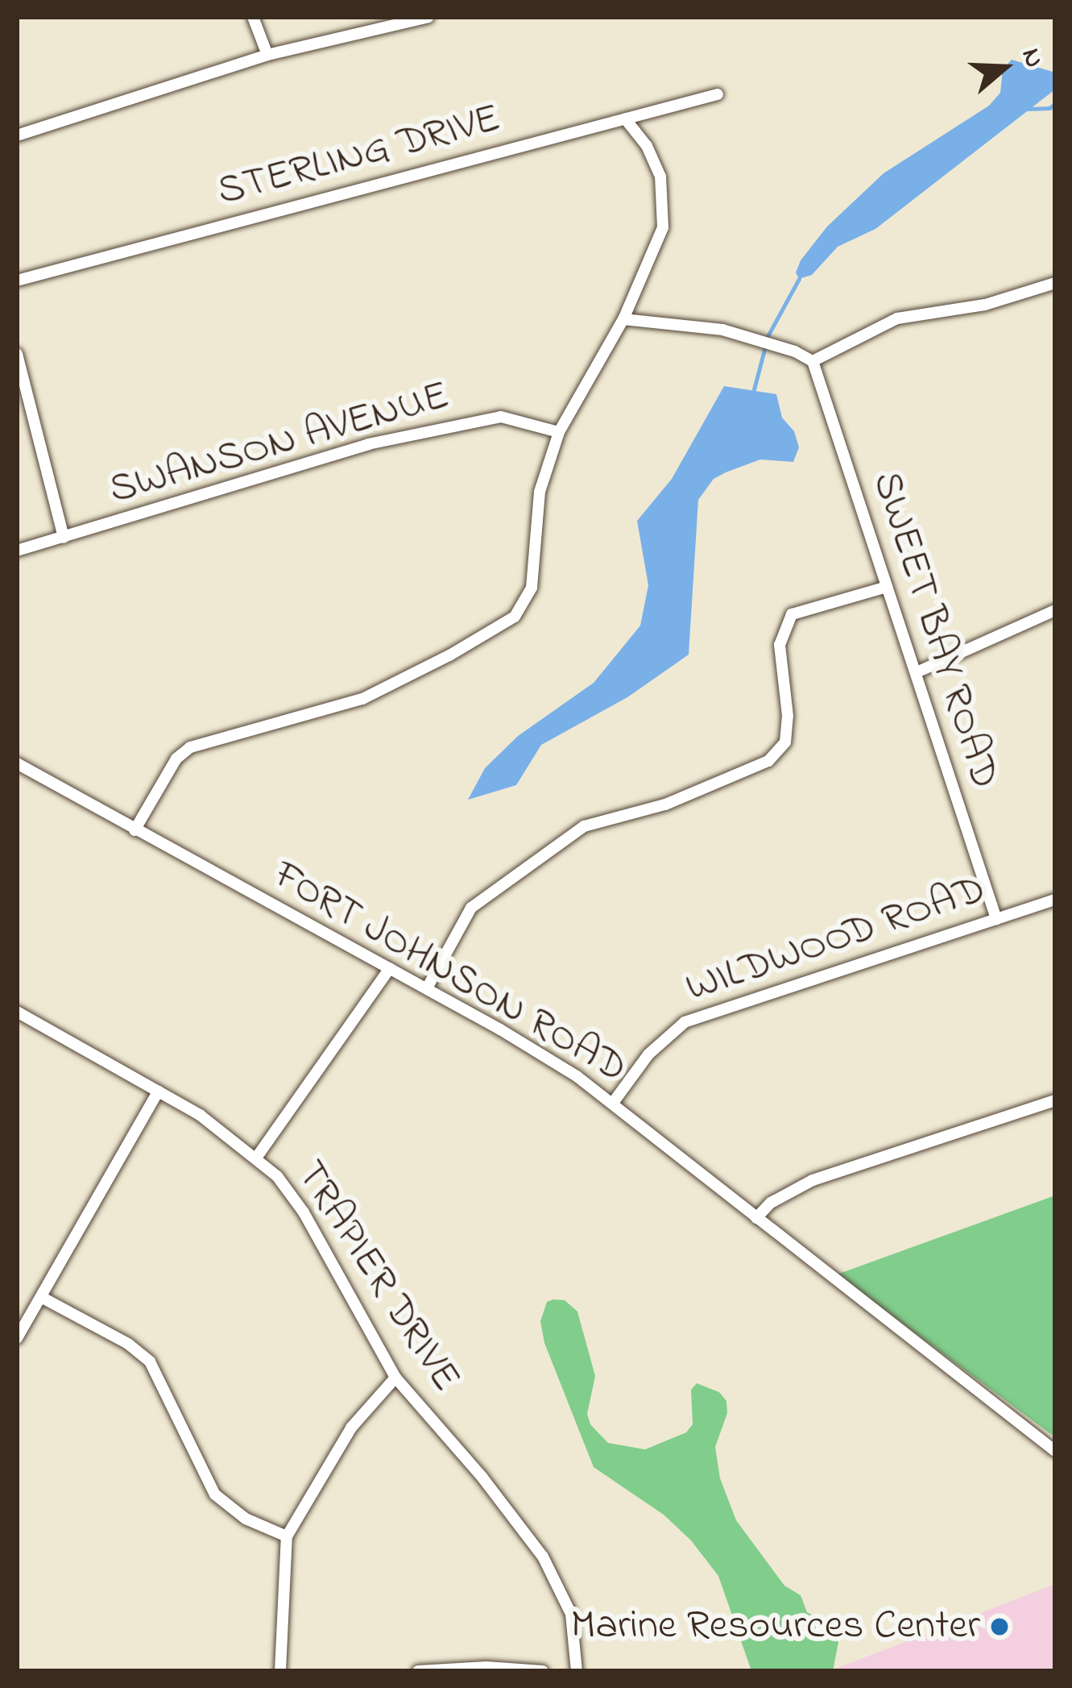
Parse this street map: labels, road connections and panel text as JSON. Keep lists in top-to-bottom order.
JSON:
{
  "streets": {
    "street": [
      "STERLING DRIVE",
      "SWANSON AVENUE",
      "SWEET BAY ROAD",
      "WILDWOOD ROAD",
      "FORT JOHNSON ROAD",
      "TRAPIER DRIVE"
    ]
  },
  "crossings": [
    ["SWEET BAY ROAD", "WILDWOOD ROAD"],
    ["WILDWOOD ROAD", "FORT JOHNSON ROAD"]
  ],
  "places": ["Marine Resources Center"],
  "north": "right"
}
